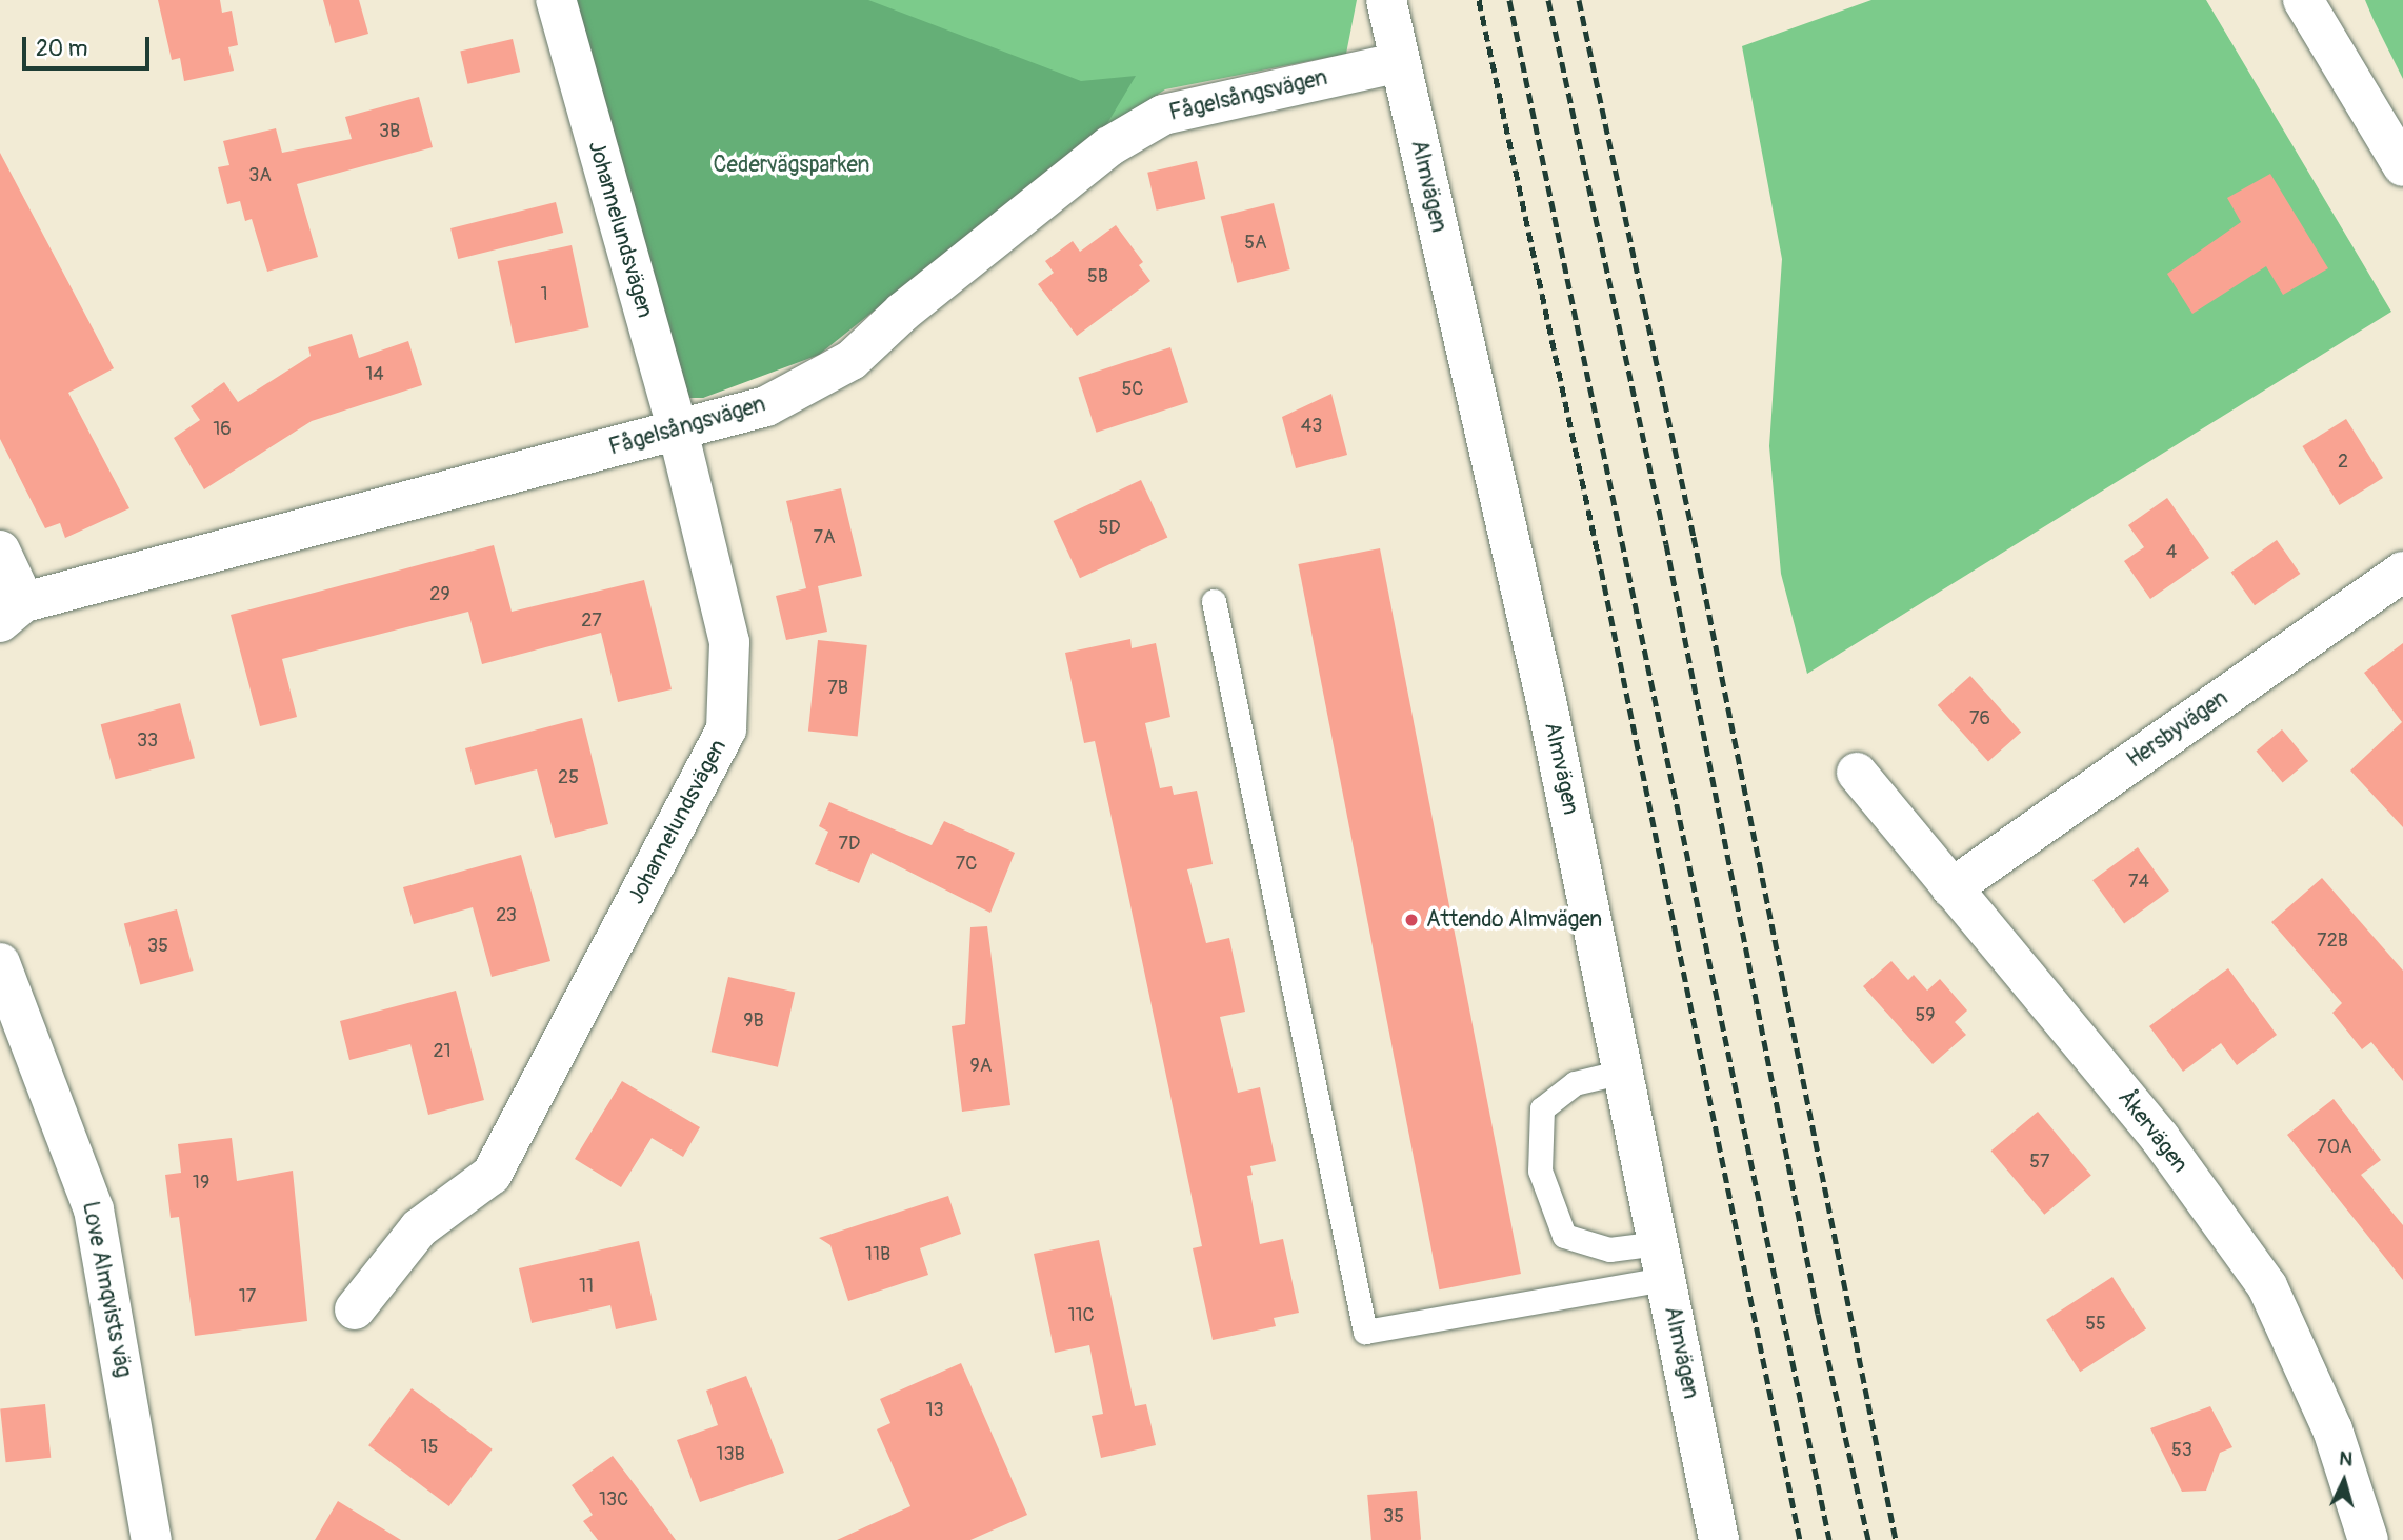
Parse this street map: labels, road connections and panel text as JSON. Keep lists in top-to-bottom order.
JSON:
{
  "streets": {
    "street": [
      "Fågelsångsvägen",
      "Almvägen",
      "Johannelundsvägen",
      "Hersbyvägen",
      "Åkervägen",
      "Love Almqvists väg"
    ]
  },
  "crossings": [
    ["Fågelsångsvägen", "Almvägen"],
    ["Fågelsångsvägen", "Johannelundsvägen"],
    ["Hersbyvägen", "Åkervägen"]
  ],
  "parks": ["Cedervägsparken"],
  "places": ["Attendo Almvägen"],
  "house_numbers": [
    "3B",
    "3A",
    "5A",
    "5B",
    "1",
    "14",
    "5C",
    "43",
    "16",
    "2",
    "5D",
    "7A",
    "4",
    "29",
    "27",
    "7B",
    "76",
    "33",
    "25",
    "7D",
    "7C",
    "74",
    "23",
    "72B",
    "35",
    "59",
    "9B",
    "21",
    "9A",
    "70A",
    "57",
    "19",
    "11B",
    "11",
    "17",
    "11C",
    "55",
    "13",
    "15",
    "53",
    "13B",
    "13C",
    "35"
  ],
  "scale_bar": "20 m",
  "north": "top"
}
